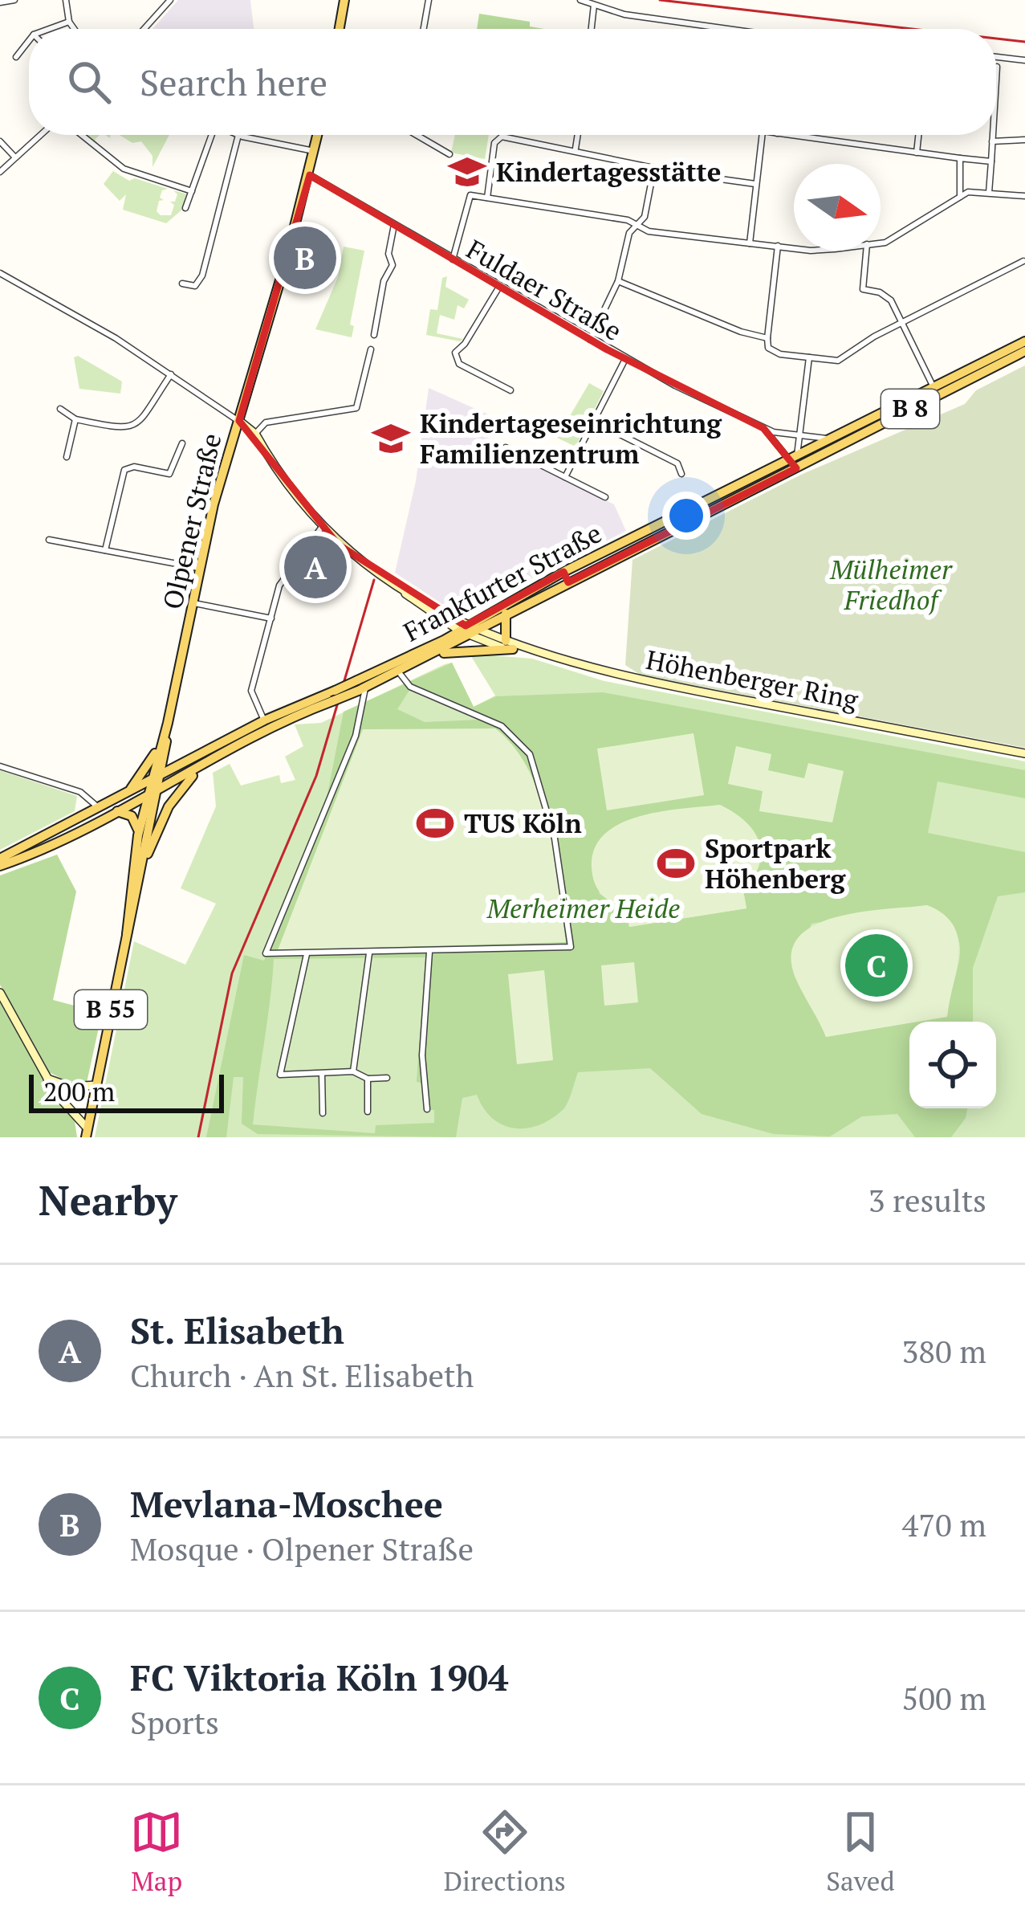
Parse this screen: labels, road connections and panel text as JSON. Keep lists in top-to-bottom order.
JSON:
{
  "streets": {
    "main road": [
      "B 8",
      "Olpener Straße",
      "Frankfurter Straße",
      "B 55"
    ],
    "street": ["Fuldaer Straße", "Höhenberger Ring"]
  },
  "crossings": [
    ["Fuldaer Straße", "Olpener Straße"],
    ["Fuldaer Straße", "Frankfurter Straße"],
    ["Olpener Straße", "Frankfurter Straße"],
    ["Olpener Straße", "Höhenberger Ring"],
    ["Olpener Straße", "B 55"],
    ["Frankfurter Straße", "Höhenberger Ring"],
    ["Frankfurter Straße", "B 55"]
  ],
  "parks": ["Mülheimer Friedhof", "Merheimer Heide"],
  "places": {
    "school or university": ["Kindertagesstätte", "Kindertageseinrichtung Familienzentrum"],
    "sports": ["TUS Köln", "Sportpark Höhenberg"]
  },
  "scale_bar": "200 m",
  "north": "right",
  "page": {
    "search": "Search here",
    "pins": ["B", "A", "C"],
    "scale": "200 m",
    "heading": ["Nearby", "3 results"],
    "list": [
      {
        "mark": "A",
        "name": "St. Elisabeth",
        "note": "Church · An St. Elisabeth",
        "value": "380 m"
      },
      {
        "mark": "B",
        "name": "Mevlana-Moschee",
        "note": "Mosque · Olpener Straße",
        "value": "470 m"
      },
      {
        "mark": "C",
        "name": "FC Viktoria Köln 1904",
        "note": "Sports",
        "value": "500 m"
      }
    ],
    "nav": ["Map", "Directions", "Saved"]
  }
}
